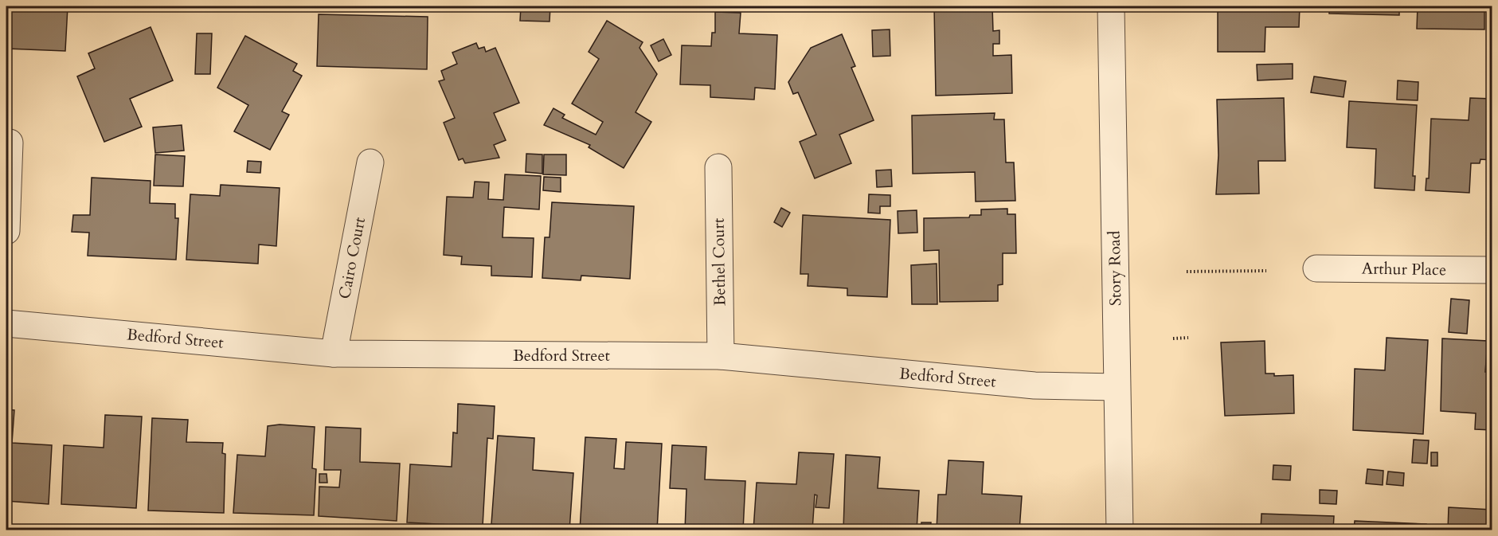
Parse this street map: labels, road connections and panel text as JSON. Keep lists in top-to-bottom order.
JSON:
{
  "streets": {
    "street": [
      "Cairo Court",
      "Bethel Court",
      "Story Road",
      "Arthur Place",
      "Bedford Street"
    ]
  },
  "crossings": [
    ["Cairo Court", "Bedford Street"],
    ["Bethel Court", "Bedford Street"],
    ["Story Road", "Bedford Street"]
  ]
}
